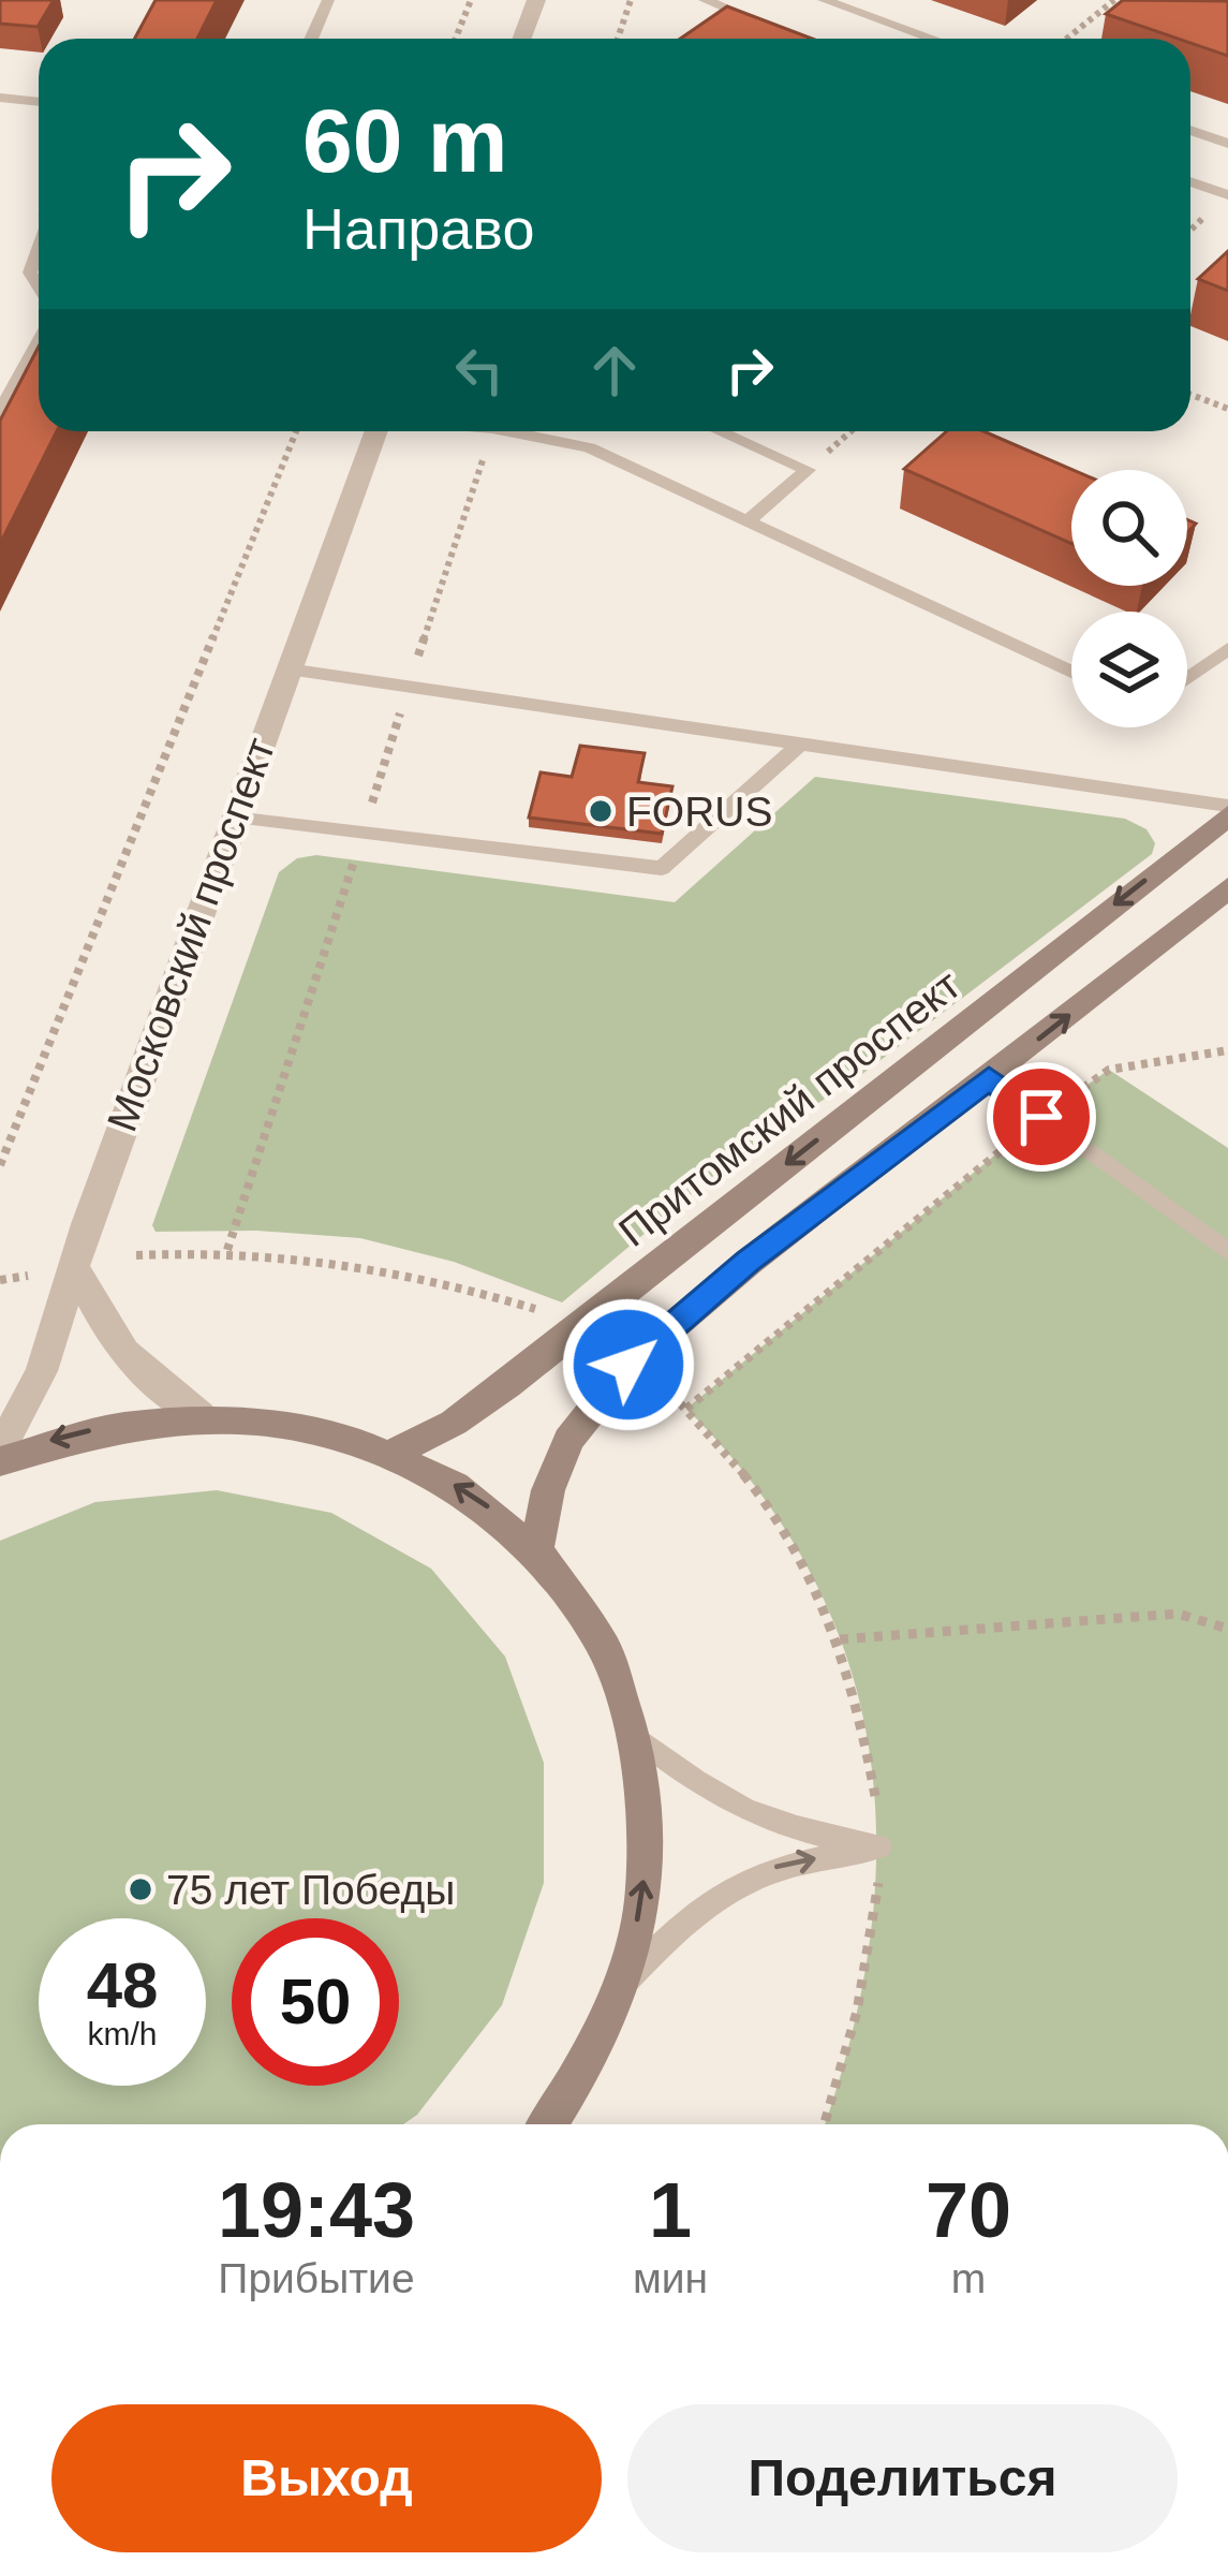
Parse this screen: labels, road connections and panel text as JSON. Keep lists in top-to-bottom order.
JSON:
{
  "streets": {
    "main road": ["Притомский проспект"],
    "street": ["Московский проспект"]
  },
  "places": ["FORUS", "75 лет Победы"],
  "page": {
    "turn": ["60 m", "Направо"],
    "speed": "48 km/h",
    "limit": "50",
    "eta": [
      "19:43",
      "Прибытие",
      "1",
      "мин",
      "70",
      "m"
    ],
    "buttons": ["Выход", "Поделиться"]
  }
}
